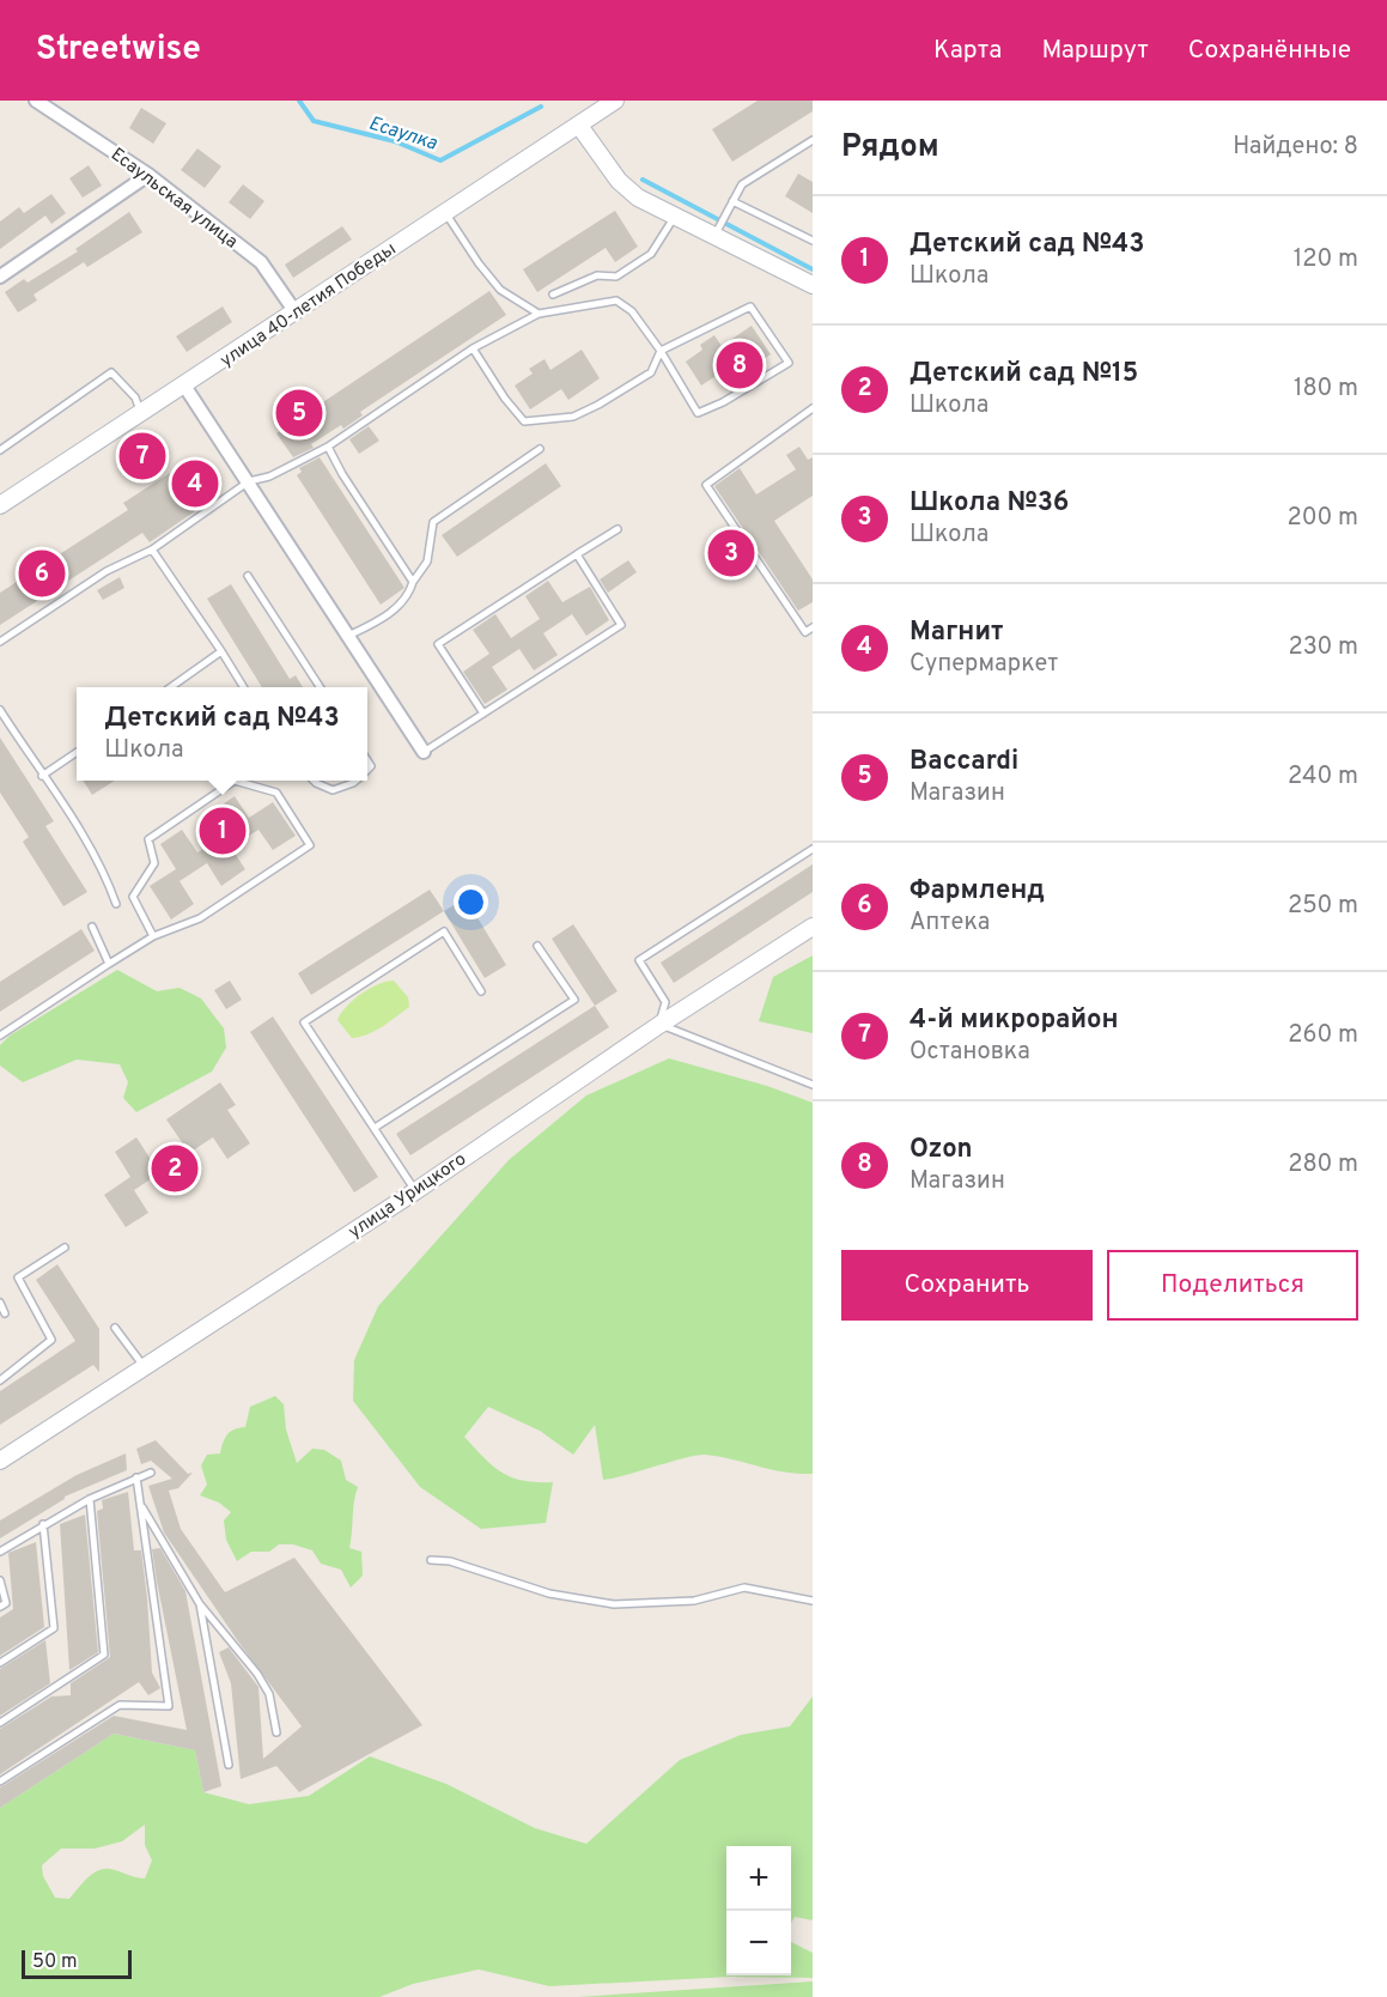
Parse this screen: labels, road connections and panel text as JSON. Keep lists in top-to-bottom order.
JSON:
{
  "streets": {
    "street": ["Есаульская улица", "улица 40-летия Победы", "улица Урицкого"]
  },
  "crossings": [
    ["Есаульская улица", "улица 40-летия Победы"]
  ],
  "water": ["Есаулка"],
  "scale_bar": "50 m",
  "page": {
    "header": "Streetwise",
    "nav": ["Карта", "Маршрут", "Сохранённые"],
    "heading": ["Рядом", "Найдено: 8"],
    "list": [
      {
        "mark": "1",
        "name": "Детский сад №43",
        "note": "Школа",
        "value": "120 m"
      },
      {
        "mark": "2",
        "name": "Детский сад №15",
        "note": "Школа",
        "value": "180 m"
      },
      {
        "mark": "3",
        "name": "Школа №36",
        "note": "Школа",
        "value": "200 m"
      },
      {
        "mark": "4",
        "name": "Магнит",
        "note": "Супермаркет",
        "value": "230 m"
      },
      {
        "mark": "5",
        "name": "Baccardi",
        "note": "Магазин",
        "value": "240 m"
      },
      {
        "mark": "6",
        "name": "Фармленд",
        "note": "Аптека",
        "value": "250 m"
      },
      {
        "mark": "7",
        "name": "4-й микрорайон",
        "note": "Остановка",
        "value": "260 m"
      },
      {
        "mark": "8",
        "name": "Ozon",
        "note": "Магазин",
        "value": "280 m"
      }
    ],
    "pins": [
      "8",
      "5",
      "7",
      "4",
      "3",
      "6",
      "1",
      "2"
    ],
    "popup": ["Детский сад №43", "Школа"],
    "buttons": ["Сохранить", "Поделиться"],
    "map_buttons": ["+", "−"],
    "scale": "50 m"
  }
}
